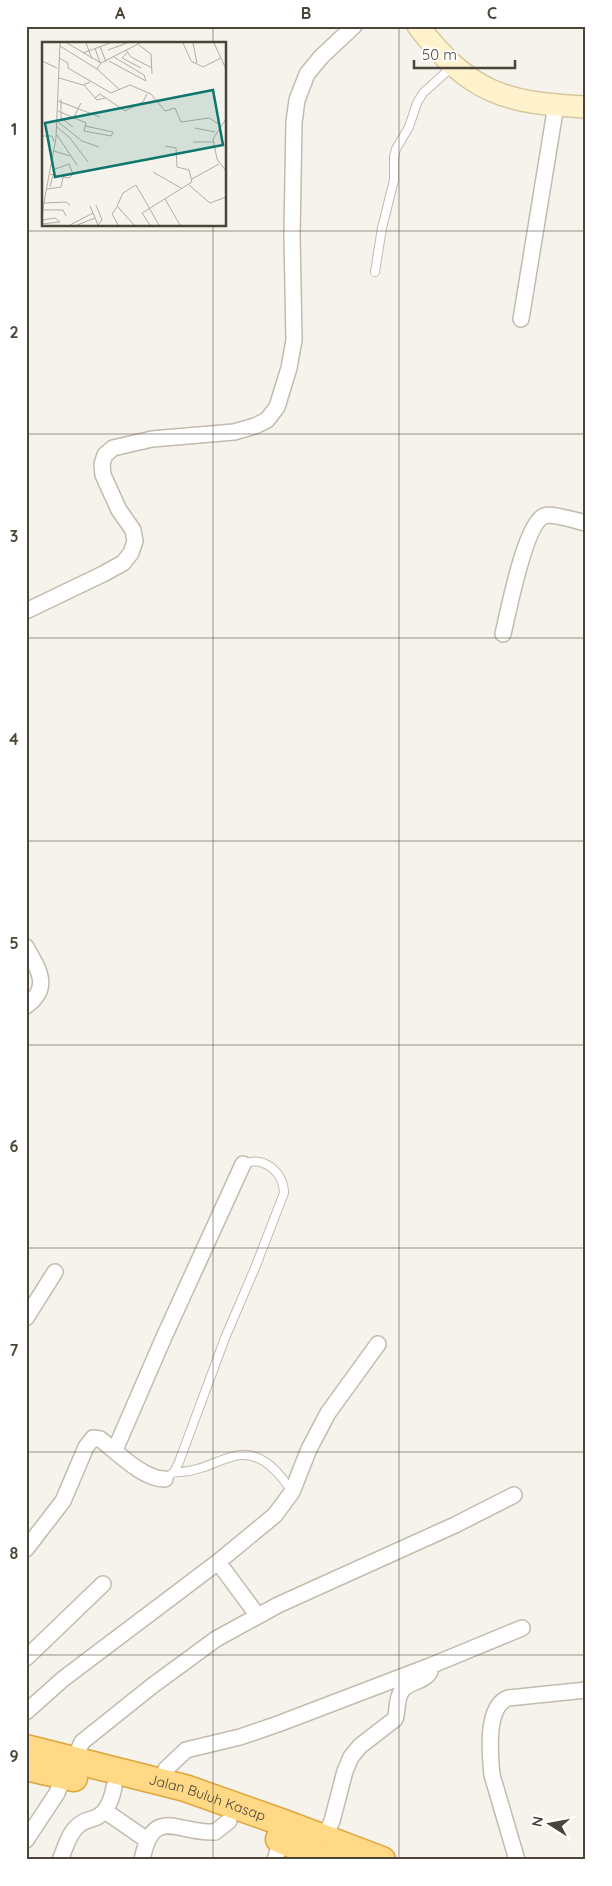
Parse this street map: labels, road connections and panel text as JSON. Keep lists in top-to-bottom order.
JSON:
{
  "streets": {
    "highway": ["Jalan Buluh Kasap"]
  },
  "scale_bar": "50 m",
  "north": "left",
  "grid": {
    "columns": ["A", "B", "C"],
    "rows": [
      "1",
      "2",
      "3",
      "4",
      "5",
      "6",
      "7",
      "8",
      "9"
    ]
  }
}
